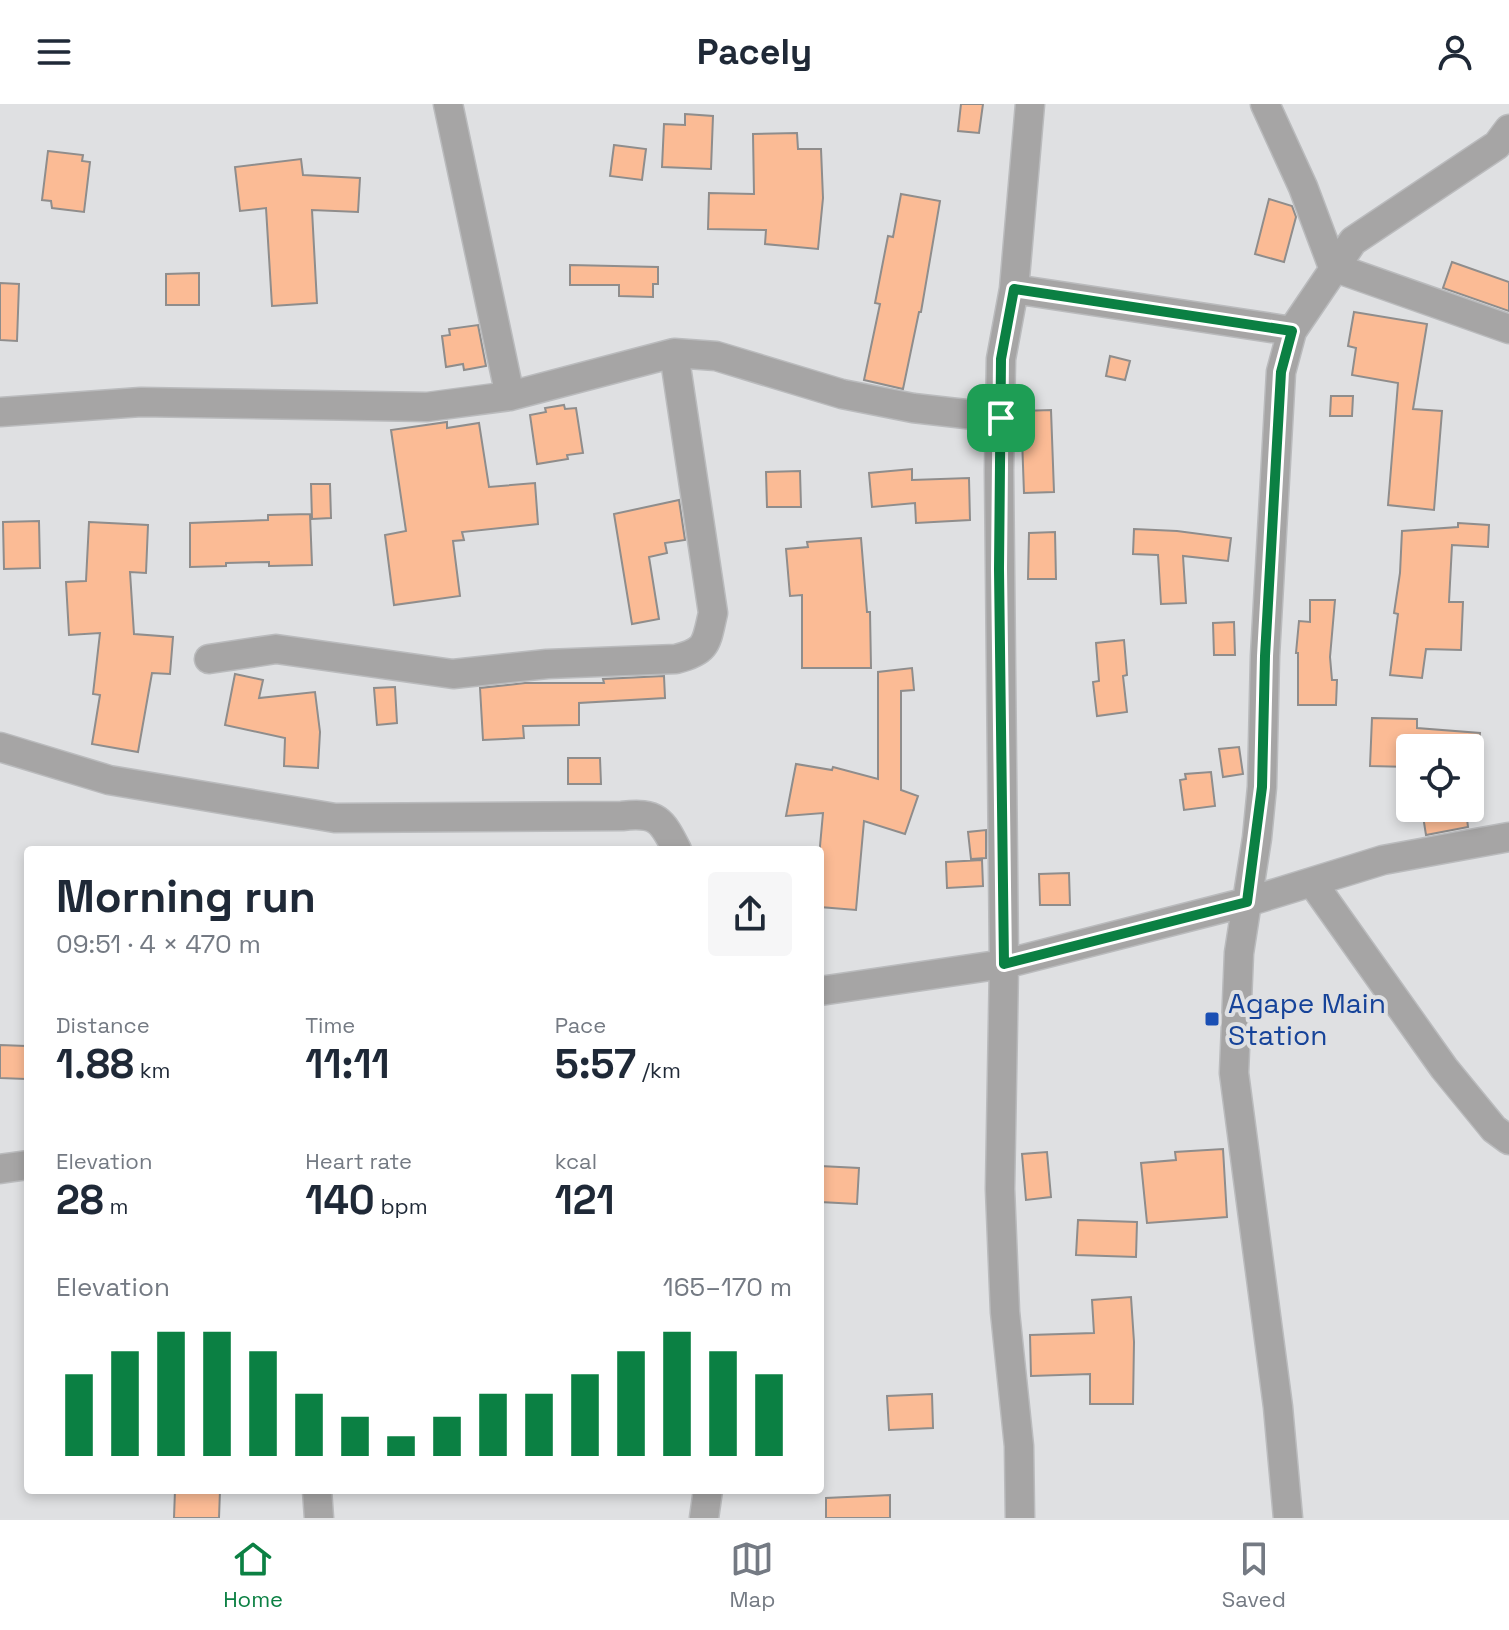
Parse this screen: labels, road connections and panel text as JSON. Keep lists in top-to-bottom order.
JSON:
{
  "places": {
    "transit": ["Agape Main Station"]
  },
  "page": {
    "header": "Pacely",
    "heading": ["Morning run", "09:51 · 4 × 470 m"],
    "stats": [
      ["Distance", "1.88 km"],
      ["Time", "11:11"],
      ["Pace", "5:57 /km"],
      ["Elevation", "28 m"],
      ["Heart rate", "140 bpm"],
      ["kcal", "121"]
    ],
    "chart": ["Elevation", "165–170 m"],
    "tabs": ["Home", "Map", "Saved"]
  }
}
